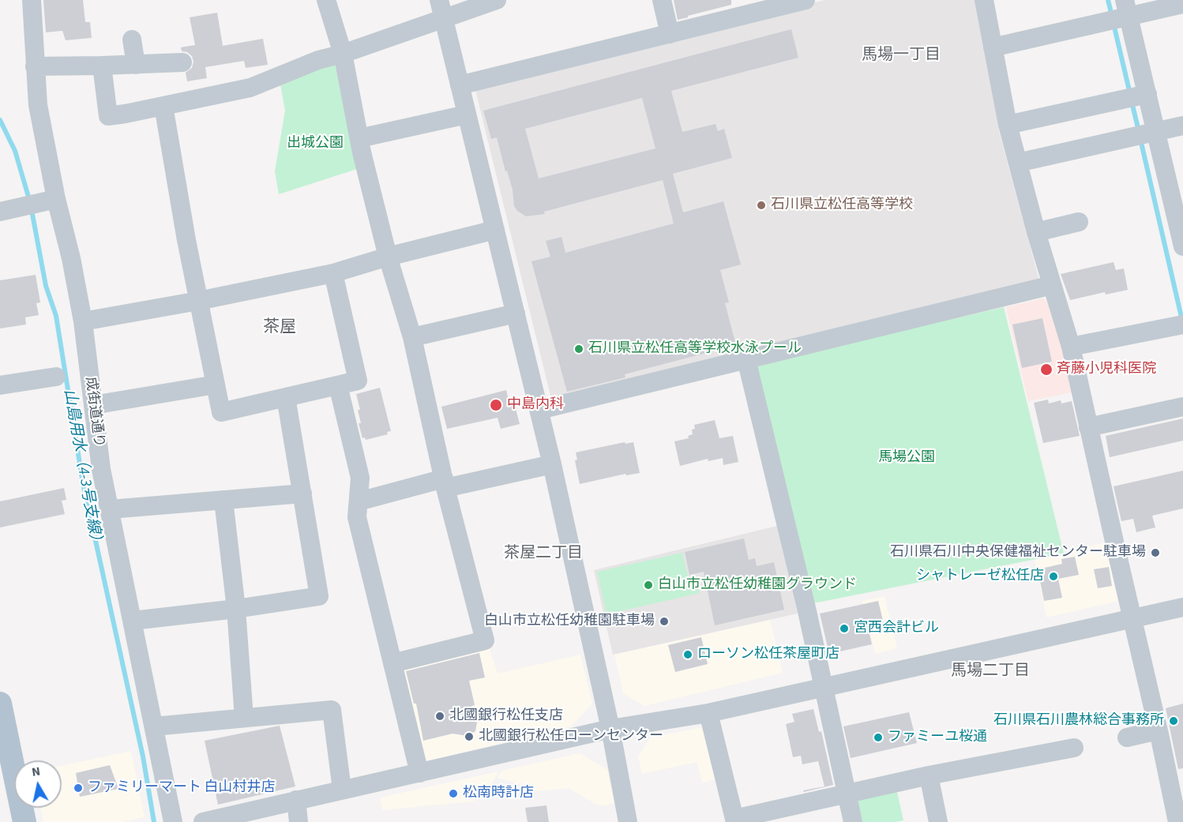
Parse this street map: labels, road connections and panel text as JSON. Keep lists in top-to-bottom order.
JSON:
{
  "streets": {
    "street": ["成街道通り"]
  },
  "districts": [
    "馬場一丁目",
    "茶屋",
    "茶屋二丁目",
    "馬場二丁目"
  ],
  "water": ["山島用水（4-3号支線）"],
  "parks": ["出城公園", "馬場公園"],
  "places": [
    "石川県立松任高等学校",
    "石川県立松任高等学校水泳プール",
    "斉藤小児科医院",
    "中島内科",
    "石川県石川中央保健福祉センター駐車場",
    "シャトレーゼ松任店",
    "白山市立松任幼稚園グラウンド",
    "白山市立松任幼稚園駐車場",
    "宮西会計ビル",
    "ローソン松任茶屋町店",
    "北國銀行松任支店",
    "石川県石川農林総合事務所",
    "北國銀行松任ローンセンター",
    "ファミーユ桜通",
    "ファミリーマート 白山村井店",
    "松南時計店"
  ],
  "north": "top"
}
